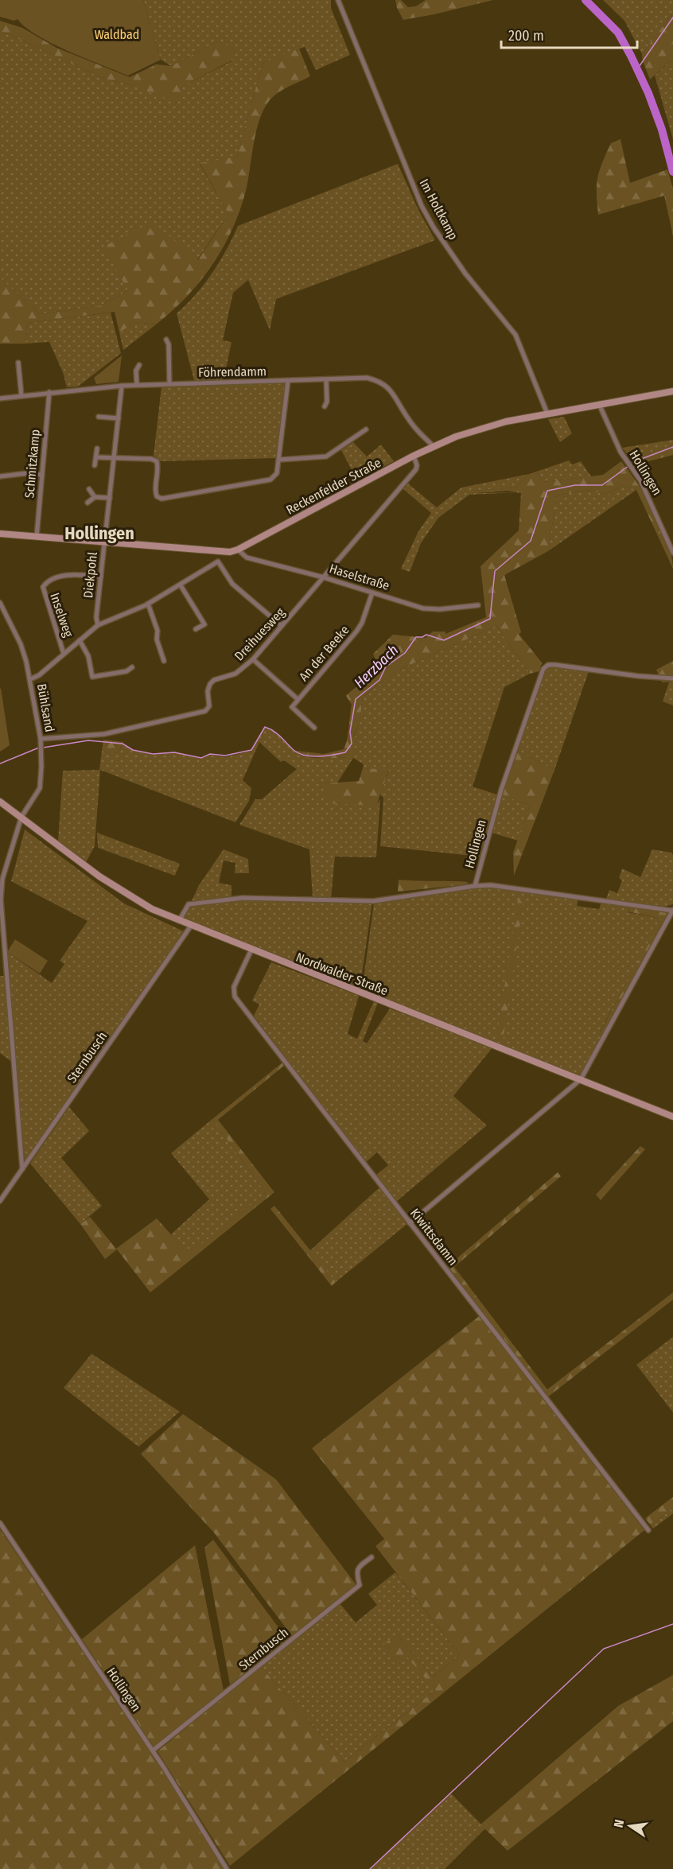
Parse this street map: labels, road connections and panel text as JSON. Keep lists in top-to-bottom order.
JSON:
{
  "streets": {
    "main road": ["Reckenfelder Straße", "Nordwalder Straße"],
    "street": [
      "Im Holtkamp",
      "Föhrendamm",
      "Schmitzkamp",
      "Hollingen",
      "Diekpohl",
      "Haselstraße",
      "Inselweg",
      "Dreihuesweg",
      "An der Beeke",
      "Bühlsand",
      "Sternbusch",
      "Kiwittsdamm"
    ]
  },
  "crossings": [
    ["Im Holtkamp", "Reckenfelder Straße"],
    ["Föhrendamm", "Schmitzkamp"],
    ["Föhrendamm", "Reckenfelder Straße"],
    ["Föhrendamm", "Diekpohl"],
    ["Schmitzkamp", "Reckenfelder Straße"],
    ["Hollingen", "Reckenfelder Straße"],
    ["Hollingen", "Nordwalder Straße"],
    ["Hollingen", "Sternbusch"],
    ["Reckenfelder Straße", "Diekpohl"],
    ["Reckenfelder Straße", "Haselstraße"],
    ["Reckenfelder Straße", "Dreihuesweg"],
    ["Diekpohl", "Inselweg"],
    ["Haselstraße", "Dreihuesweg"],
    ["Haselstraße", "An der Beeke"],
    ["Dreihuesweg", "An der Beeke"],
    ["Dreihuesweg", "Bühlsand"],
    ["Bühlsand", "Nordwalder Straße"],
    ["Nordwalder Straße", "Sternbusch"],
    ["Nordwalder Straße", "Kiwittsdamm"]
  ],
  "districts": ["Hollingen"],
  "water": ["Herzbach"],
  "parks": ["Waldbad"],
  "scale_bar": "200 m",
  "north": "left"
}
